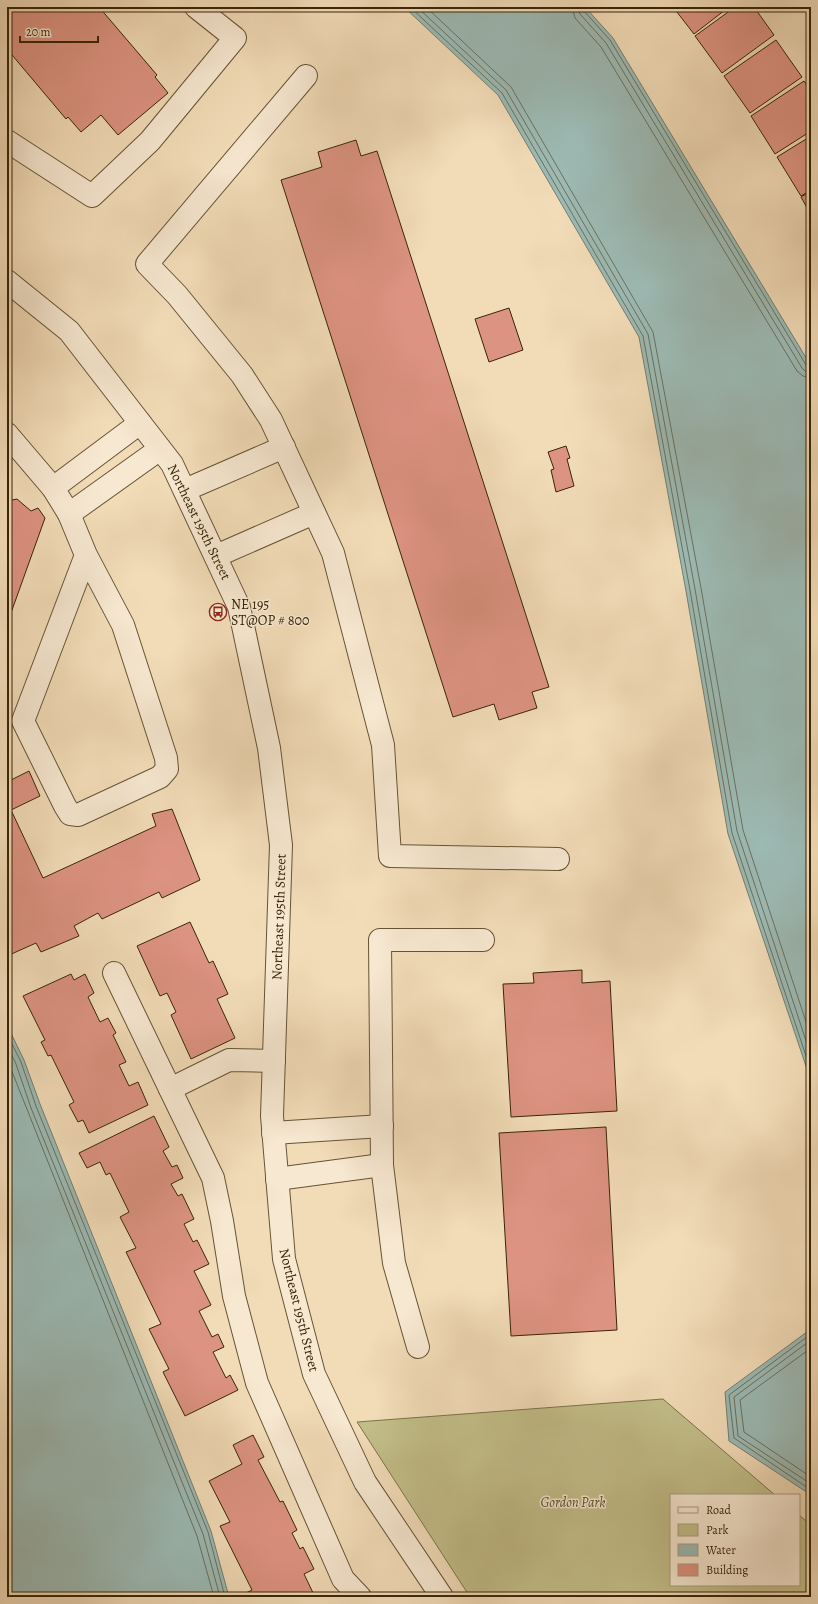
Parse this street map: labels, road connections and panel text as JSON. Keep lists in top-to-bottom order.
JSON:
{
  "streets": {
    "street": ["Northeast 195th Street"]
  },
  "parks": ["Gordon Park"],
  "places": {
    "bus stop": ["NE 195 ST@OP # 800"]
  },
  "legend": [
    "Road",
    "Park",
    "Water",
    "Building"
  ],
  "scale_bar": "20 m"
}
